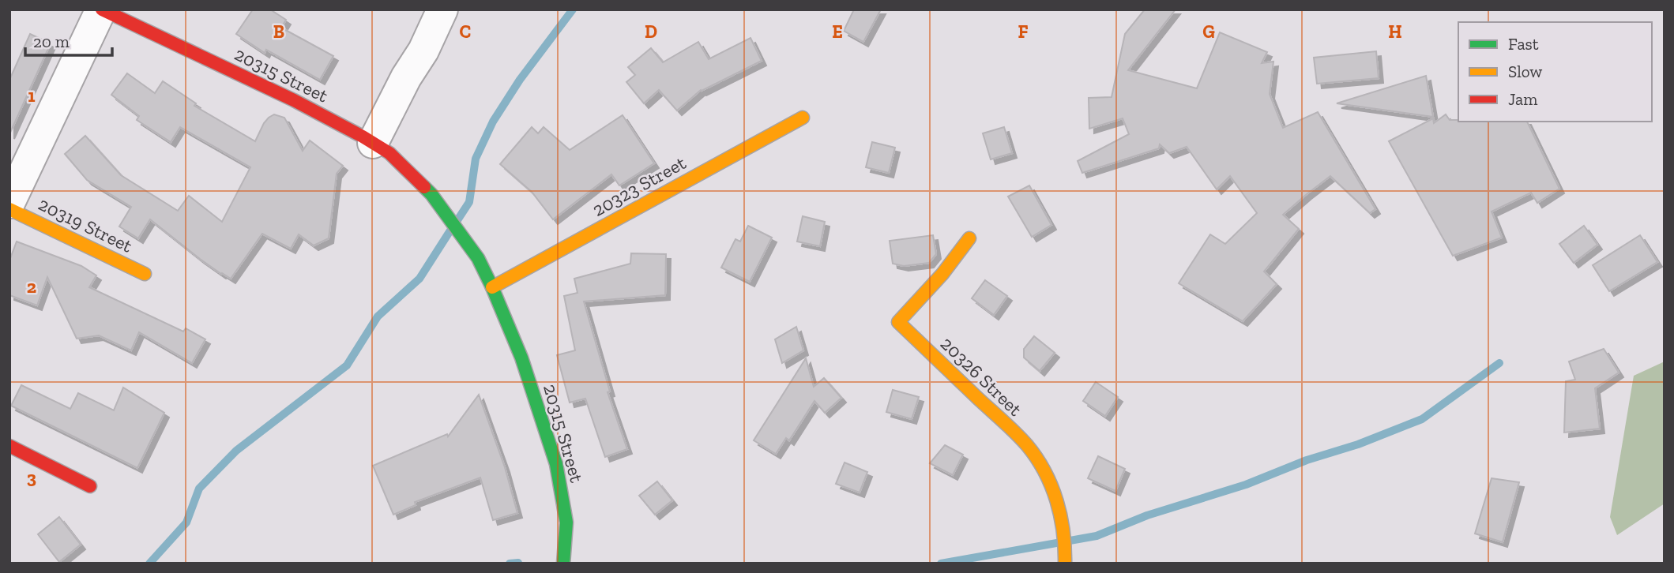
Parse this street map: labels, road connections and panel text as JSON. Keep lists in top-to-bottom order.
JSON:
{
  "streets": {
    "street": [
      "20315 Street",
      "20323 Street",
      "20319 Street",
      "20326 Street"
    ]
  },
  "crossings": [
    ["20315 Street", "20323 Street"]
  ],
  "legend": ["Fast", "Slow", "Jam"],
  "scale_bar": "20 m",
  "grid": {
    "columns": [
      "B",
      "C",
      "D",
      "E",
      "F",
      "G",
      "H"
    ],
    "rows": ["1", "2", "3"]
  }
}
